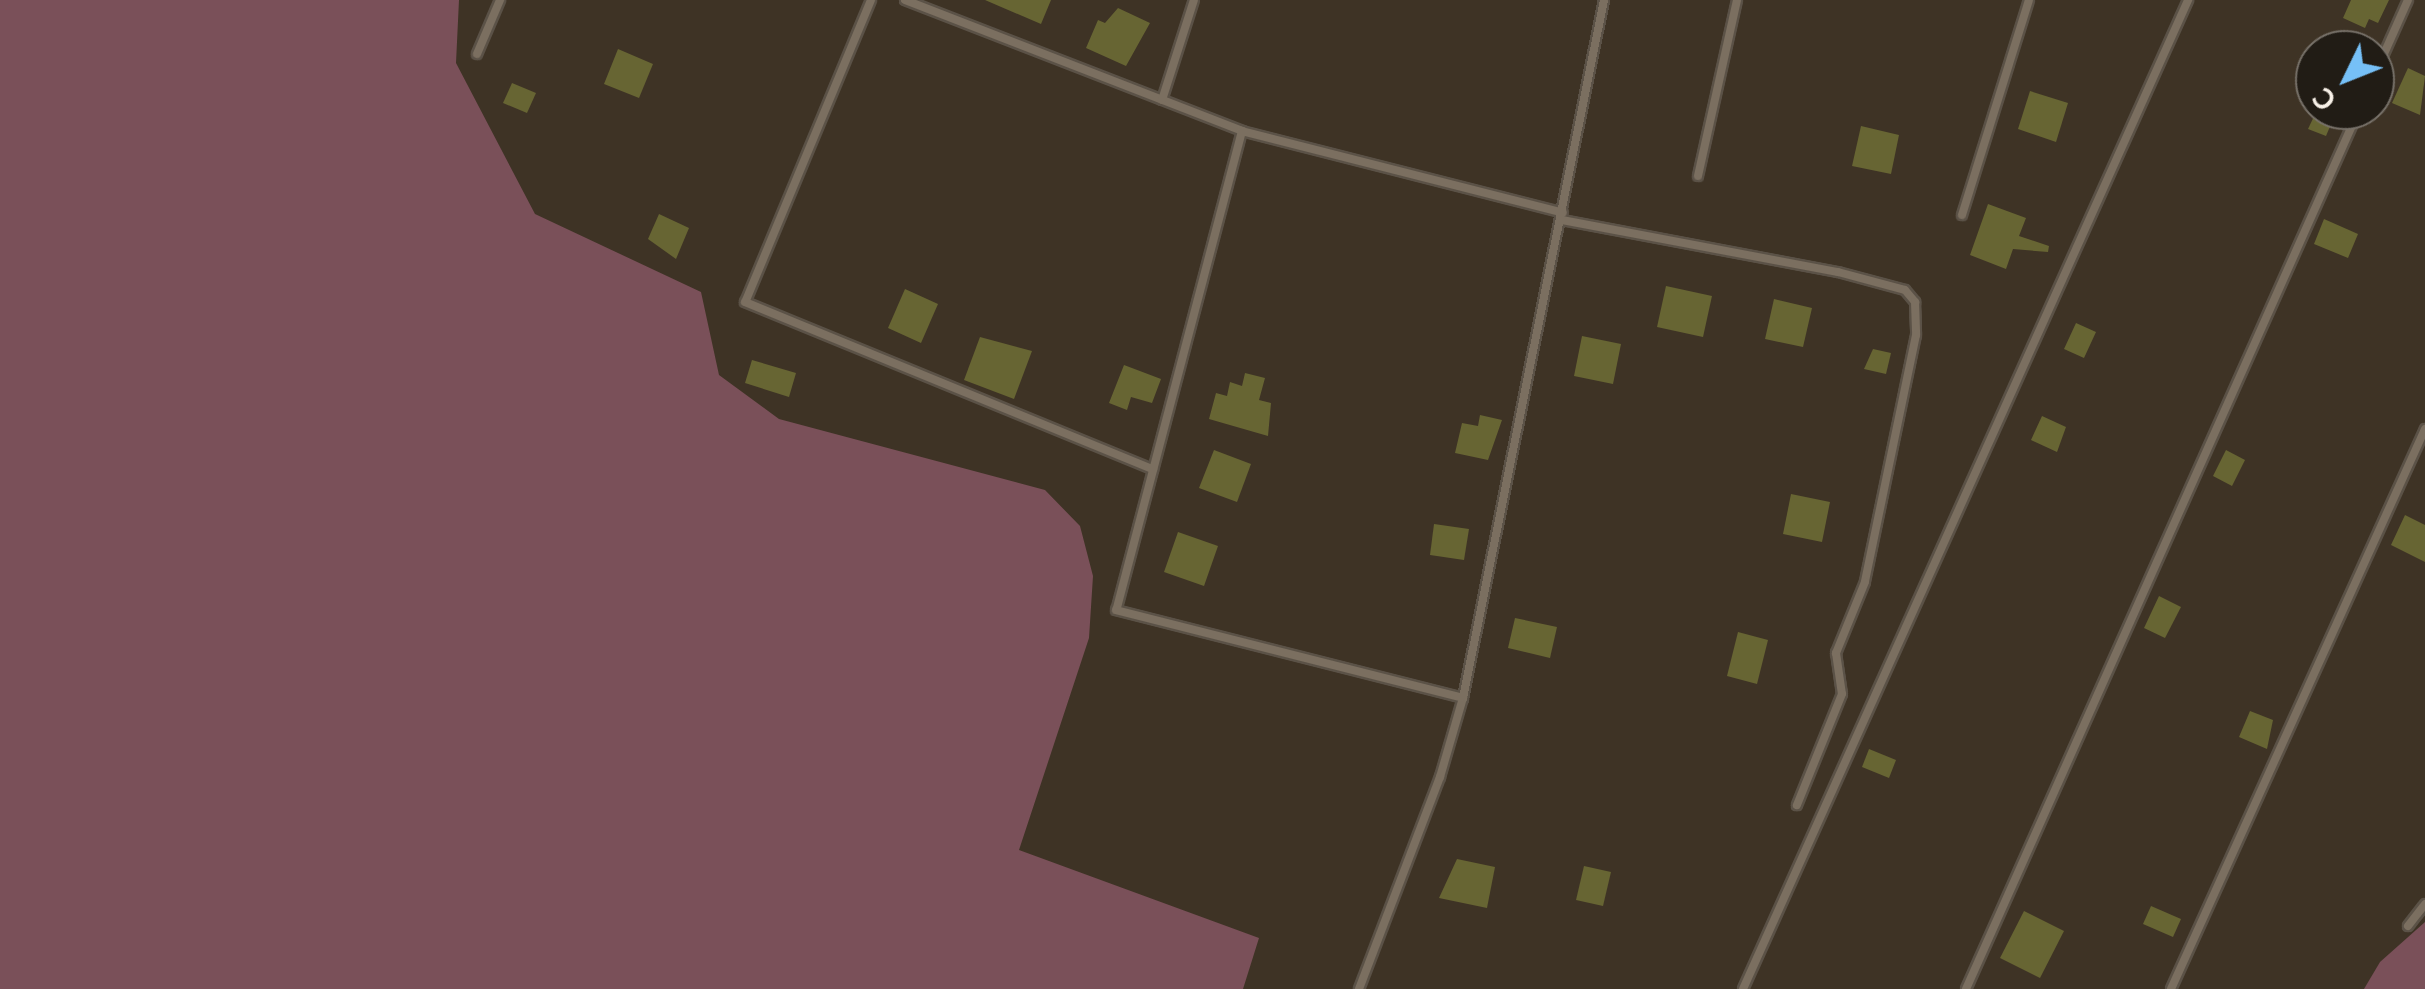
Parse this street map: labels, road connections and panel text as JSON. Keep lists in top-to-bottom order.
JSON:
{
  "north": "bottom left"
}
